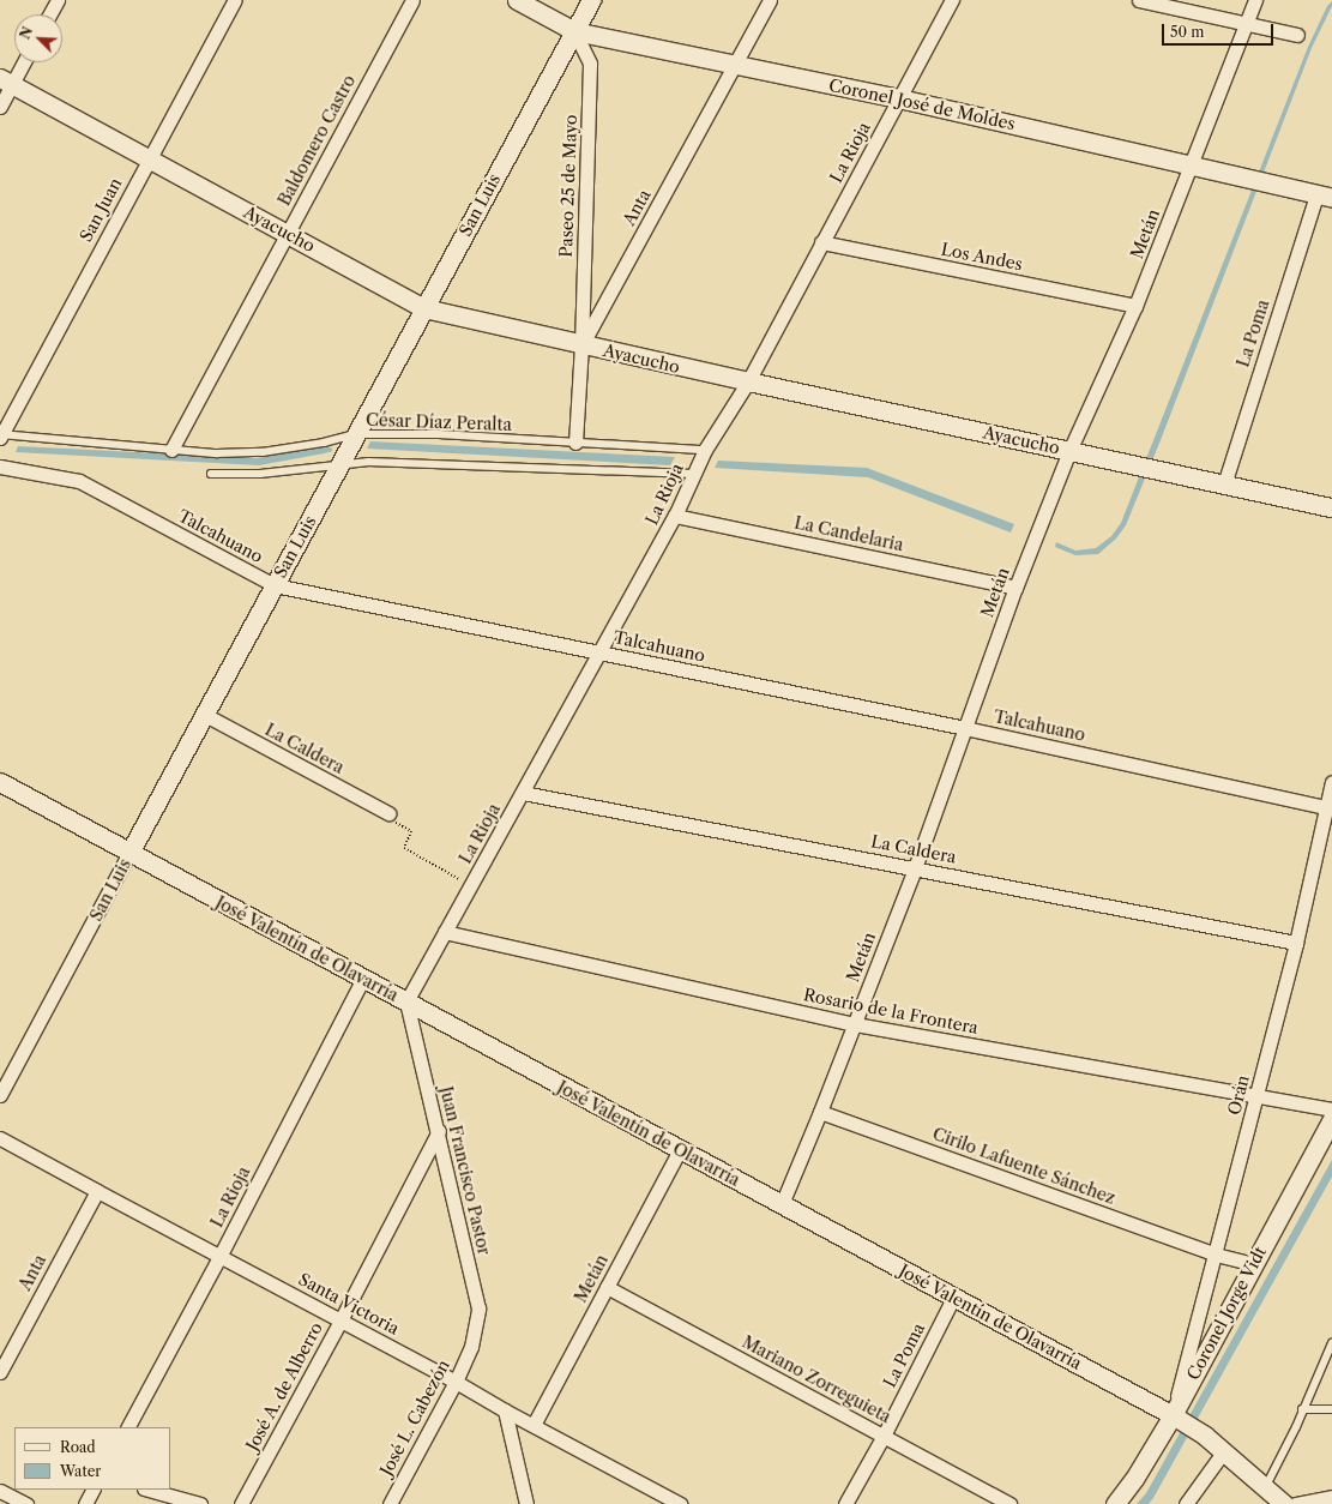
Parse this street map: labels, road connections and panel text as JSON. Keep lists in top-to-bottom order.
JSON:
{
  "streets": {
    "street": [
      "Coronel José de Moldes",
      "Baldomero Castro",
      "La Rioja",
      "Paseo 25 de Mayo",
      "San Luis",
      "Anta",
      "San Juan",
      "Ayacucho",
      "Metán",
      "Los Andes",
      "La Poma",
      "La Candelaria",
      "Talcahuano",
      "La Caldera",
      "José Valentín de Olavarría",
      "Rosario de la Frontera",
      "Orán",
      "Cirilo Lafuente Sánchez",
      "Juan Francisco Pastor",
      "Santa Victoria",
      "Coronel Jorge Vidt",
      "Mariano Zorreguieta",
      "José A. de Alberro",
      "José L. Cabezón"
    ],
    "lane": ["César Díaz Peralta"]
  },
  "crossings": [
    ["Coronel José de Moldes", "La Rioja"],
    ["Coronel José de Moldes", "Paseo 25 de Mayo"],
    ["Coronel José de Moldes", "San Luis"],
    ["Coronel José de Moldes", "Anta"],
    ["Coronel José de Moldes", "Metán"],
    ["Coronel José de Moldes", "La Poma"],
    ["Baldomero Castro", "Ayacucho"],
    ["Baldomero Castro", "César Díaz Peralta"],
    ["La Rioja", "Ayacucho"],
    ["La Rioja", "Los Andes"],
    ["La Rioja", "César Díaz Peralta"],
    ["La Rioja", "La Candelaria"],
    ["La Rioja", "Talcahuano"],
    ["La Rioja", "La Caldera"],
    ["La Rioja", "José Valentín de Olavarría"],
    ["La Rioja", "Rosario de la Frontera"],
    ["La Rioja", "Juan Francisco Pastor"],
    ["La Rioja", "Santa Victoria"],
    ["Paseo 25 de Mayo", "San Luis"],
    ["Paseo 25 de Mayo", "Anta"],
    ["Paseo 25 de Mayo", "Ayacucho"],
    ["San Luis", "Ayacucho"],
    ["San Luis", "César Díaz Peralta"],
    ["San Luis", "Talcahuano"],
    ["San Luis", "La Caldera"],
    ["San Luis", "José Valentín de Olavarría"],
    ["Anta", "Ayacucho"],
    ["Anta", "César Díaz Peralta"],
    ["Anta", "Santa Victoria"],
    ["San Juan", "Ayacucho"],
    ["San Juan", "César Díaz Peralta"],
    ["Ayacucho", "Metán"],
    ["Ayacucho", "La Poma"],
    ["Metán", "Los Andes"],
    ["Metán", "La Candelaria"],
    ["Metán", "Talcahuano"],
    ["Metán", "La Caldera"],
    ["Metán", "José Valentín de Olavarría"],
    ["Metán", "Rosario de la Frontera"],
    ["Metán", "Cirilo Lafuente Sánchez"],
    ["Metán", "Santa Victoria"],
    ["Metán", "Mariano Zorreguieta"],
    ["La Poma", "José Valentín de Olavarría"],
    ["La Poma", "Mariano Zorreguieta"],
    ["Talcahuano", "Orán"],
    ["La Caldera", "Orán"],
    ["José Valentín de Olavarría", "Orán"],
    ["José Valentín de Olavarría", "Juan Francisco Pastor"],
    ["José Valentín de Olavarría", "Coronel Jorge Vidt"],
    ["Rosario de la Frontera", "Orán"],
    ["Orán", "Cirilo Lafuente Sánchez"],
    ["Orán", "Coronel Jorge Vidt"],
    ["Cirilo Lafuente Sánchez", "Coronel Jorge Vidt"],
    ["Juan Francisco Pastor", "José A. de Alberro"],
    ["Juan Francisco Pastor", "José L. Cabezón"],
    ["Santa Victoria", "José A. de Alberro"],
    ["Santa Victoria", "José L. Cabezón"]
  ],
  "legend": ["Road", "Water"],
  "scale_bar": "50 m",
  "north": "top left"
}
